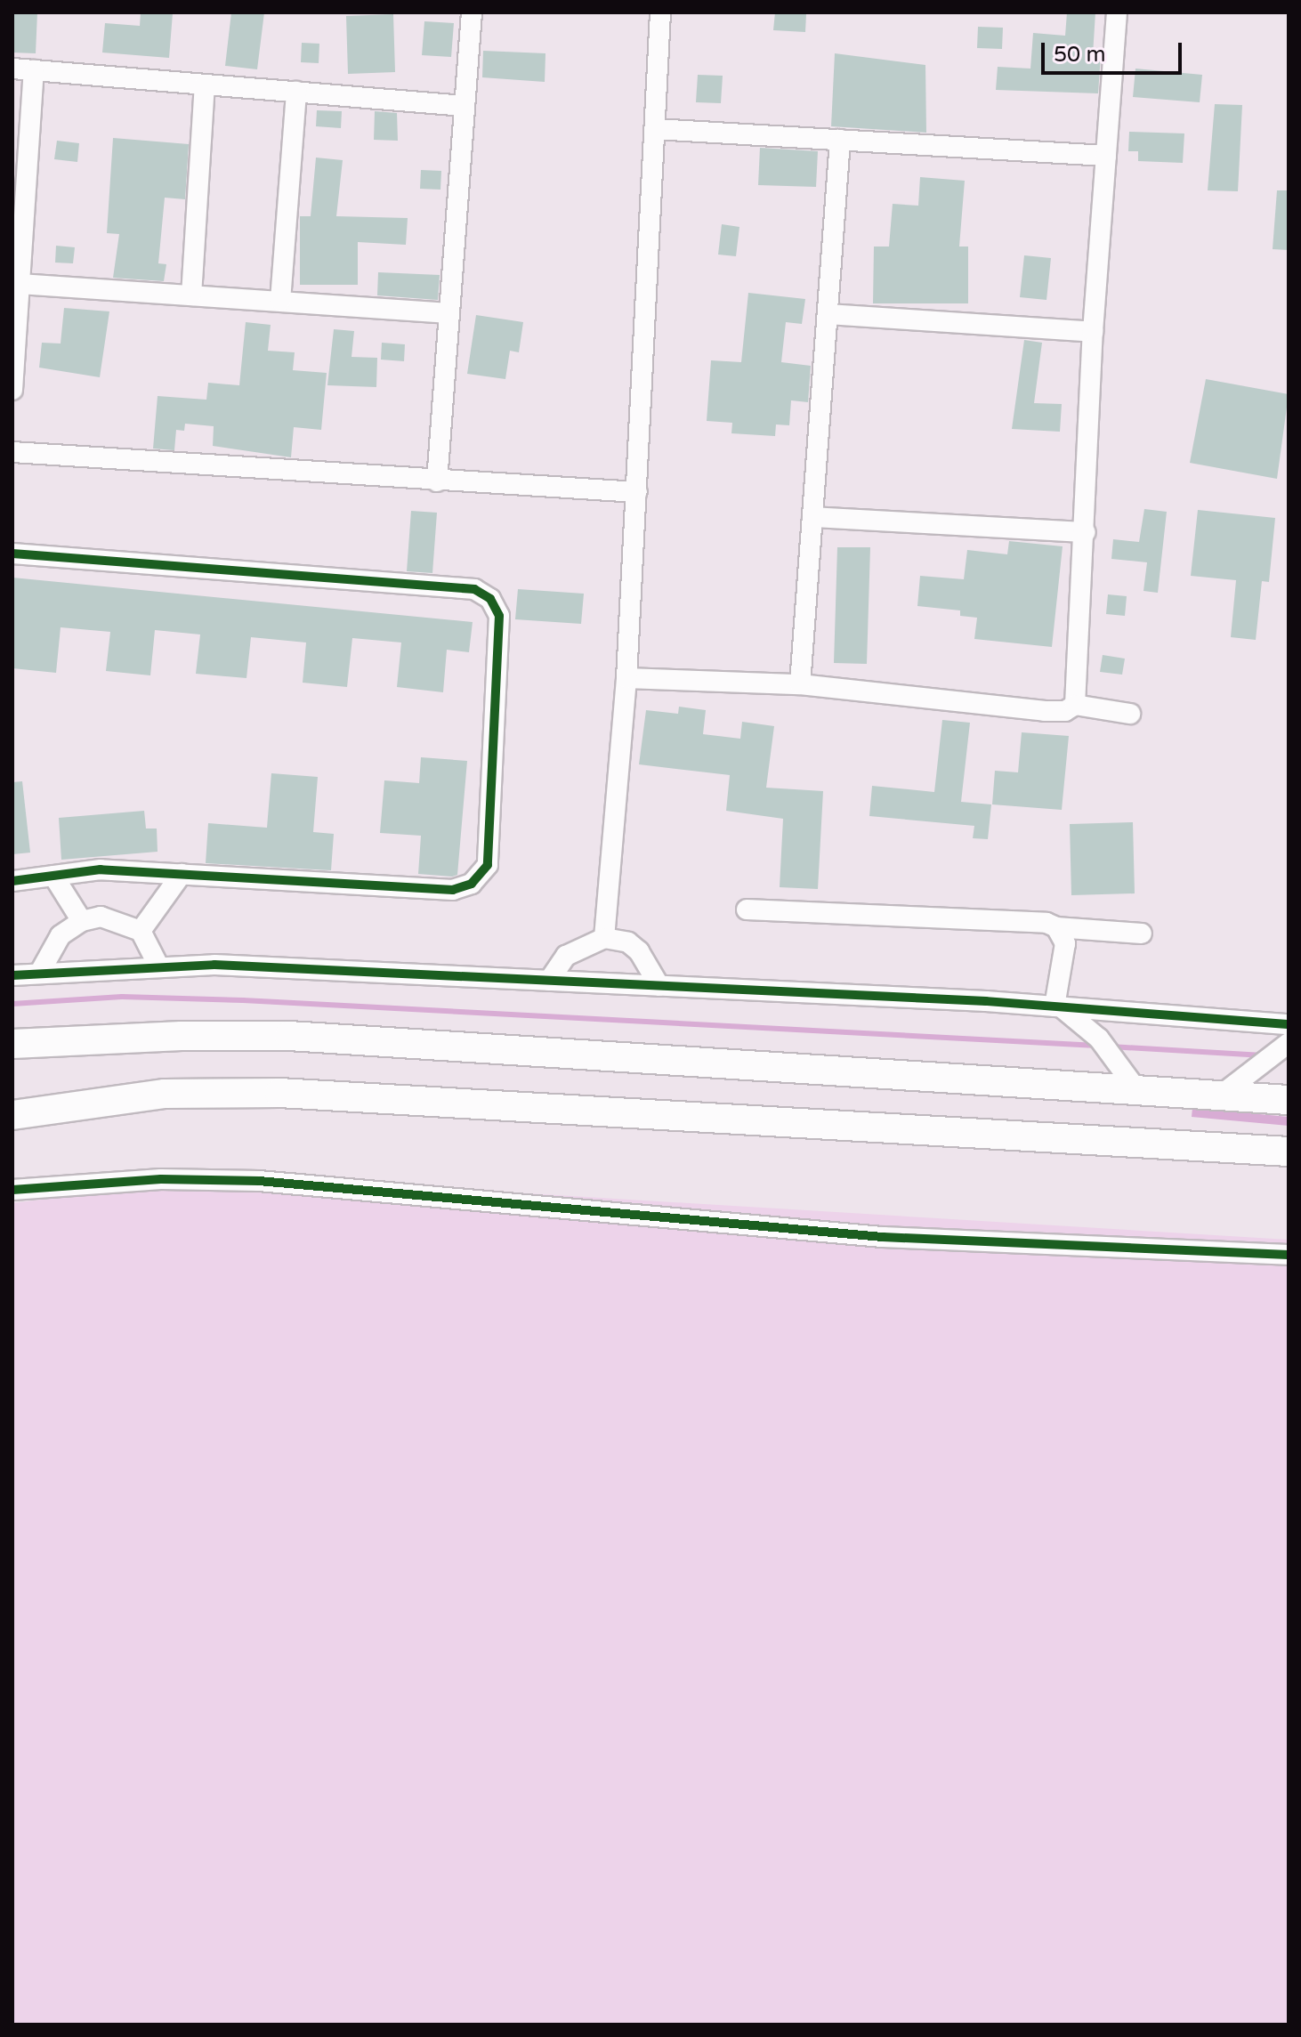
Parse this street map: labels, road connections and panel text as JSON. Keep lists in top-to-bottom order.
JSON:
{
  "scale_bar": "50 m"
}
